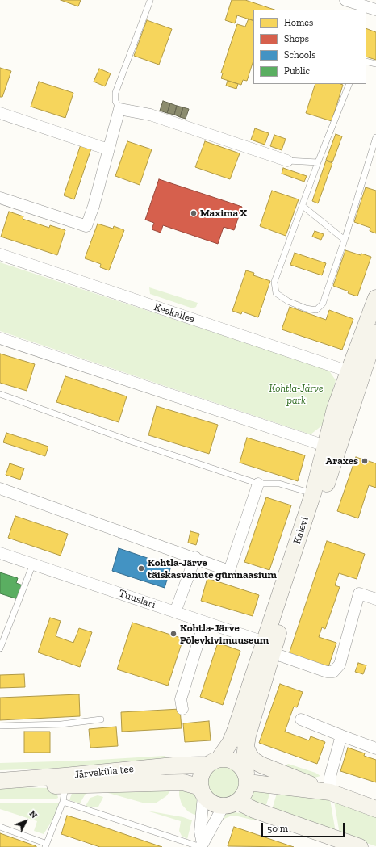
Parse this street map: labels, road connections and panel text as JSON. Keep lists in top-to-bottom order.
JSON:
{
  "streets": {
    "main road": ["Kalevi", "Järveküla tee"],
    "street": ["Keskallee", "Tuuslari"]
  },
  "crossings": [
    ["Keskallee", "Kalevi"],
    ["Kalevi", "Tuuslari"],
    ["Kalevi", "Järveküla tee"]
  ],
  "parks": ["Kohtla-Järve park"],
  "places": [
    "Maxima X",
    "Araxes",
    "Kohtla-Järve täiskasvanute gümnaasium",
    "Kohtla-Järve Põlevkivimuuseum"
  ],
  "legend": [
    "Homes",
    "Shops",
    "Schools",
    "Public"
  ],
  "scale_bar": "50 m",
  "north": "top right"
}
